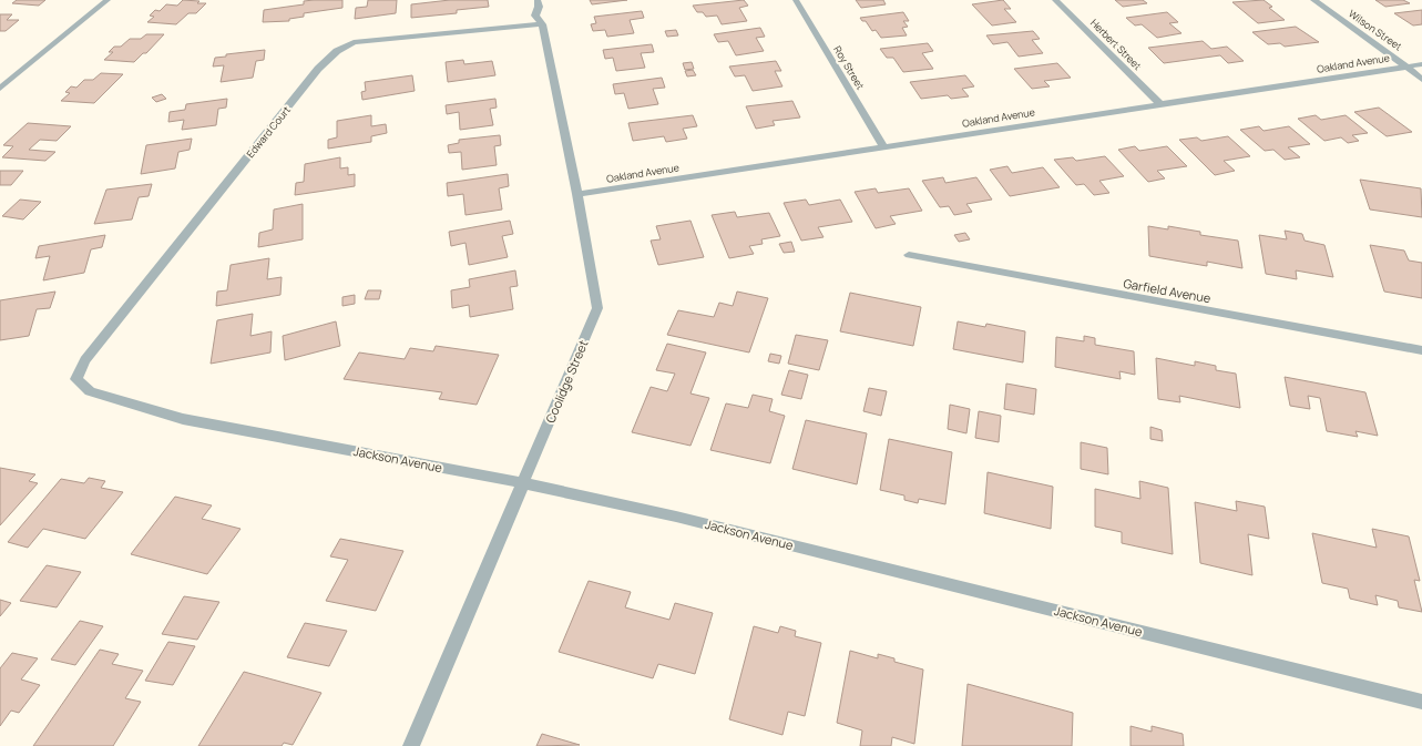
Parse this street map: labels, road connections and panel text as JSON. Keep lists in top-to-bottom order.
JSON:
{
  "streets": {
    "street": [
      "Wilson Street",
      "Herbert Street",
      "Oakland Avenue",
      "Roy Street",
      "Edward Court",
      "Garfield Avenue",
      "Coolidge Street",
      "Jackson Avenue"
    ]
  },
  "crossings": [
    ["Wilson Street", "Oakland Avenue"],
    ["Herbert Street", "Oakland Avenue"],
    ["Oakland Avenue", "Roy Street"],
    ["Oakland Avenue", "Coolidge Street"],
    ["Edward Court", "Coolidge Street"],
    ["Edward Court", "Jackson Avenue"],
    ["Coolidge Street", "Jackson Avenue"]
  ]
}
